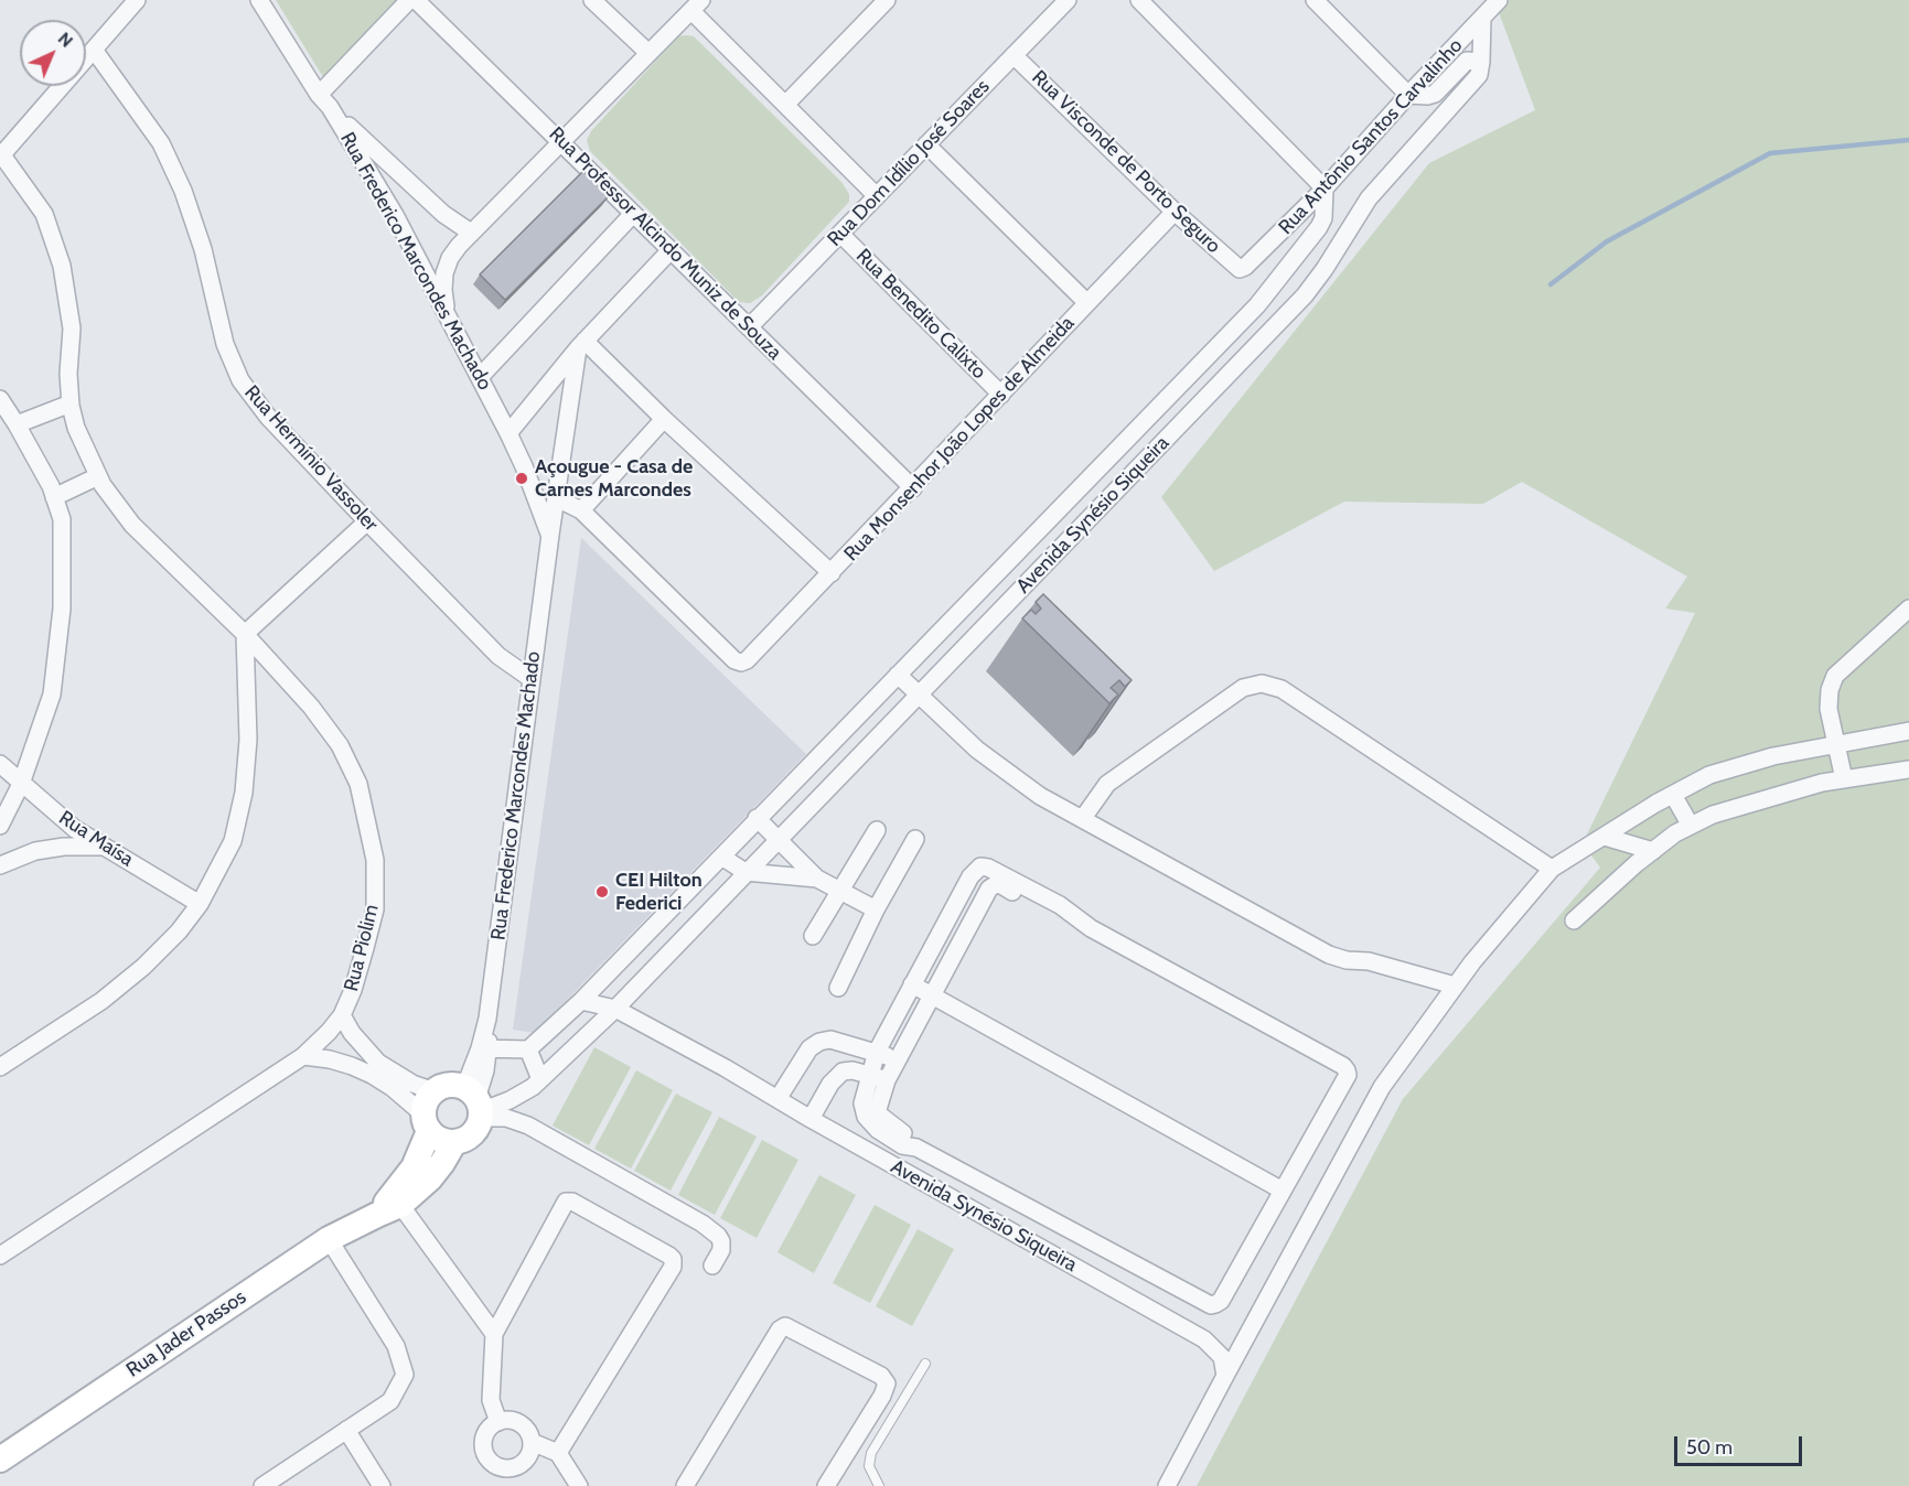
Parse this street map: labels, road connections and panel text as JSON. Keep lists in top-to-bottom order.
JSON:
{
  "streets": {
    "street": [
      "Rua Antônio Santos Carvalinho",
      "Rua Visconde de Porto Seguro",
      "Rua Dom Idílio José Soares",
      "Rua Professor Alcindo Muniz de Souza",
      "Rua Frederico Marcondes Machado",
      "Rua Benedito Calixto",
      "Rua Monsenhor João Lopes de Almeida",
      "Rua Hermínio Vassoler",
      "Avenida Synésio Siqueira",
      "Rua Maísa",
      "Rua Piolim",
      "Rua Jader Passos"
    ]
  },
  "crossings": [
    ["Rua Antônio Santos Carvalinho", "Rua Visconde de Porto Seguro"],
    ["Rua Antônio Santos Carvalinho", "Avenida Synésio Siqueira"],
    ["Rua Visconde de Porto Seguro", "Rua Dom Idílio José Soares"],
    ["Rua Visconde de Porto Seguro", "Rua Monsenhor João Lopes de Almeida"],
    ["Rua Dom Idílio José Soares", "Rua Professor Alcindo Muniz de Souza"],
    ["Rua Dom Idílio José Soares", "Rua Benedito Calixto"],
    ["Rua Professor Alcindo Muniz de Souza", "Rua Monsenhor João Lopes de Almeida"],
    ["Rua Frederico Marcondes Machado", "Rua Hermínio Vassoler"],
    ["Rua Frederico Marcondes Machado", "Avenida Synésio Siqueira"],
    ["Rua Frederico Marcondes Machado", "Rua Jader Passos"],
    ["Rua Benedito Calixto", "Rua Monsenhor João Lopes de Almeida"],
    ["Avenida Synésio Siqueira", "Rua Jader Passos"]
  ],
  "places": ["Açougue - Casa de Carnes Marcondes", "CEI Hilton Federici"],
  "scale_bar": "50 m",
  "north": "top right"
}
